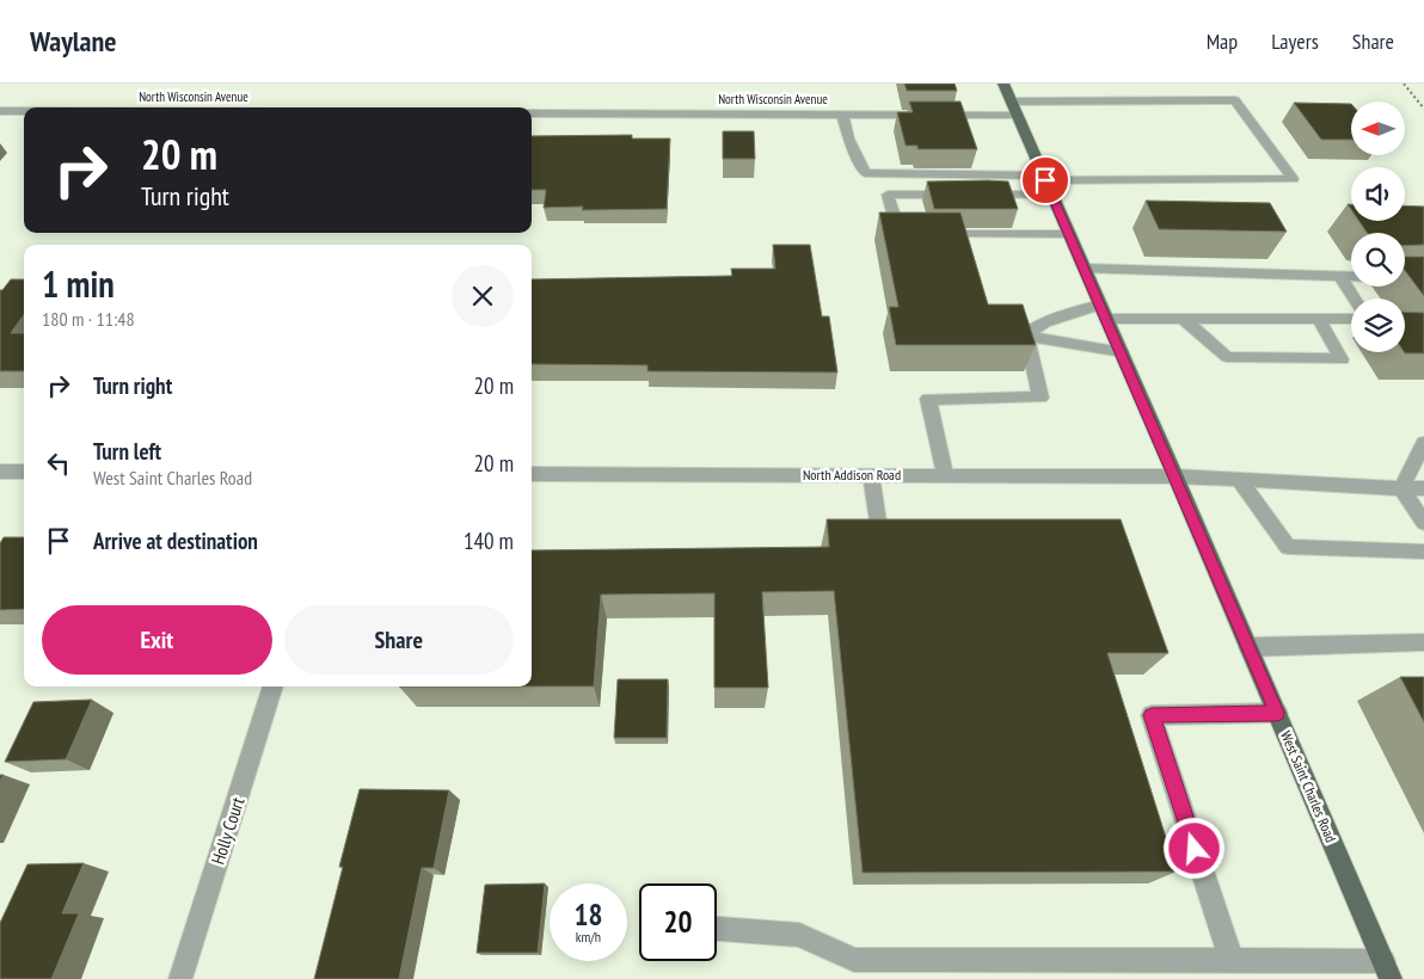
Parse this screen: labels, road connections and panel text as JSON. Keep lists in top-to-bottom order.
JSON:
{
  "streets": {
    "main road": ["West Saint Charles Road"],
    "street": ["North Wisconsin Avenue", "North Addison Road", "Holly Court"]
  },
  "crossings": [
    ["North Wisconsin Avenue", "West Saint Charles Road"],
    ["North Addison Road", "West Saint Charles Road"]
  ],
  "north": "left",
  "page": {
    "header": "Waylane",
    "nav": ["Map", "Layers", "Share"],
    "turn": ["20 m", "Turn right"],
    "heading": ["1 min", "180 m · 11:48"],
    "list": [
      {
        "name": "Turn right",
        "value": "20 m"
      },
      {
        "name": "Turn left",
        "note": "West Saint Charles Road",
        "value": "20 m"
      },
      {
        "name": "Arrive at destination",
        "value": "140 m"
      }
    ],
    "buttons": ["Exit", "Share"],
    "speed": "18 km/h",
    "limit": "20"
  }
}
